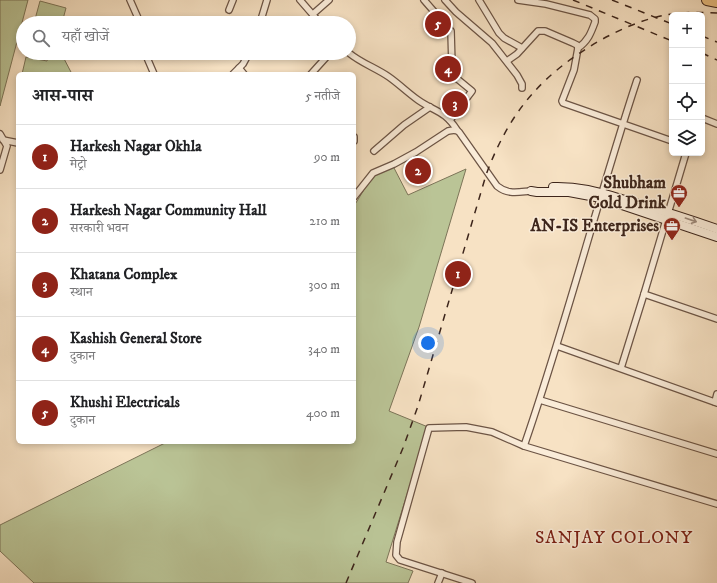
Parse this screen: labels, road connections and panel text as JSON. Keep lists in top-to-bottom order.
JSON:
{
  "districts": ["SANJAY COLONY"],
  "places": {
    "office": ["Shubham Cold Drink", "AN-IS Enterprises"]
  },
  "page": {
    "pins": [
      "5",
      "4",
      "3",
      "2",
      "1"
    ],
    "map_buttons": ["+", "−"],
    "search": "यहाँ खोजें",
    "heading": ["आस-पास", "5 नतीजे"],
    "list": [
      {
        "mark": "1",
        "name": "Harkesh Nagar Okhla",
        "note": "मेट्रो",
        "value": "90 m"
      },
      {
        "mark": "2",
        "name": "Harkesh Nagar Community Hall",
        "note": "सरकारी भवन",
        "value": "210 m"
      },
      {
        "mark": "3",
        "name": "Khatana Complex",
        "note": "स्थान",
        "value": "300 m"
      },
      {
        "mark": "4",
        "name": "Kashish General Store",
        "note": "दुकान",
        "value": "340 m"
      },
      {
        "mark": "5",
        "name": "Khushi Electricals",
        "note": "दुकान",
        "value": "400 m"
      }
    ]
  }
}
